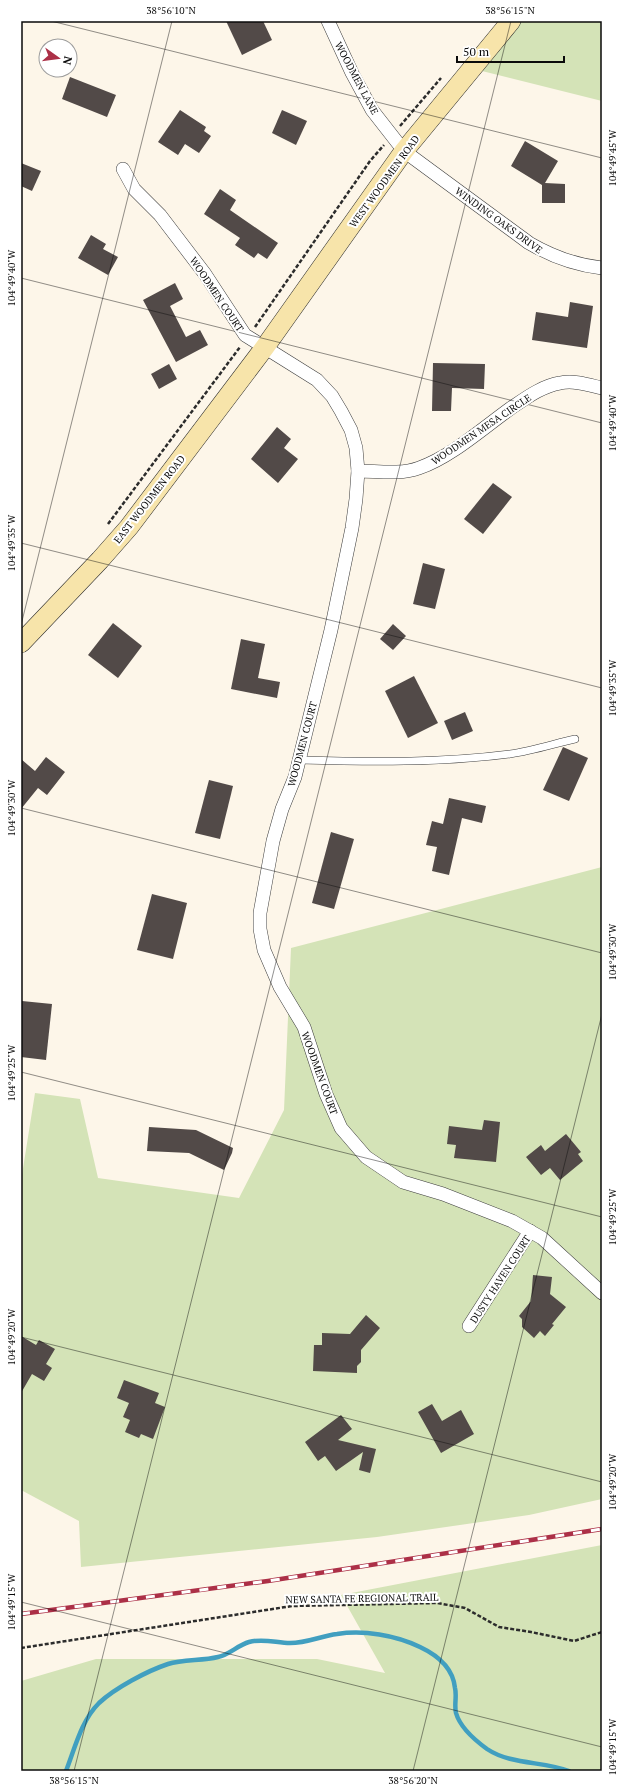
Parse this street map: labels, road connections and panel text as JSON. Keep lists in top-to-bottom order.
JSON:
{
  "streets": {
    "main road": ["WEST WOODMEN ROAD", "EAST WOODMEN ROAD"],
    "street": [
      "WOODMEN LANE",
      "WINDING OAKS DRIVE",
      "WOODMEN COURT",
      "WOODMEN MESA CIRCLE",
      "DUSTY HAVEN COURT"
    ],
    "path": ["NEW SANTA FE REGIONAL TRAIL"]
  },
  "crossings": [
    ["WOODMEN LANE", "WEST WOODMEN ROAD"],
    ["WOODMEN LANE", "WINDING OAKS DRIVE"],
    ["WEST WOODMEN ROAD", "WINDING OAKS DRIVE"],
    ["WEST WOODMEN ROAD", "WOODMEN COURT"],
    ["WEST WOODMEN ROAD", "EAST WOODMEN ROAD"],
    ["WOODMEN COURT", "WOODMEN MESA CIRCLE"],
    ["WOODMEN COURT", "EAST WOODMEN ROAD"],
    ["WOODMEN COURT", "DUSTY HAVEN COURT"]
  ],
  "scale_bar": "50 m",
  "north": "right",
  "coordinates": [
    "38°56'10\"N",
    "38°56'15\"N",
    "104°49'45\"W",
    "104°49'40\"W",
    "104°49'35\"W",
    "104°49'30\"W",
    "104°49'25\"W",
    "104°49'20\"W",
    "104°49'15\"W",
    "38°56'20\"N"
  ]
}
